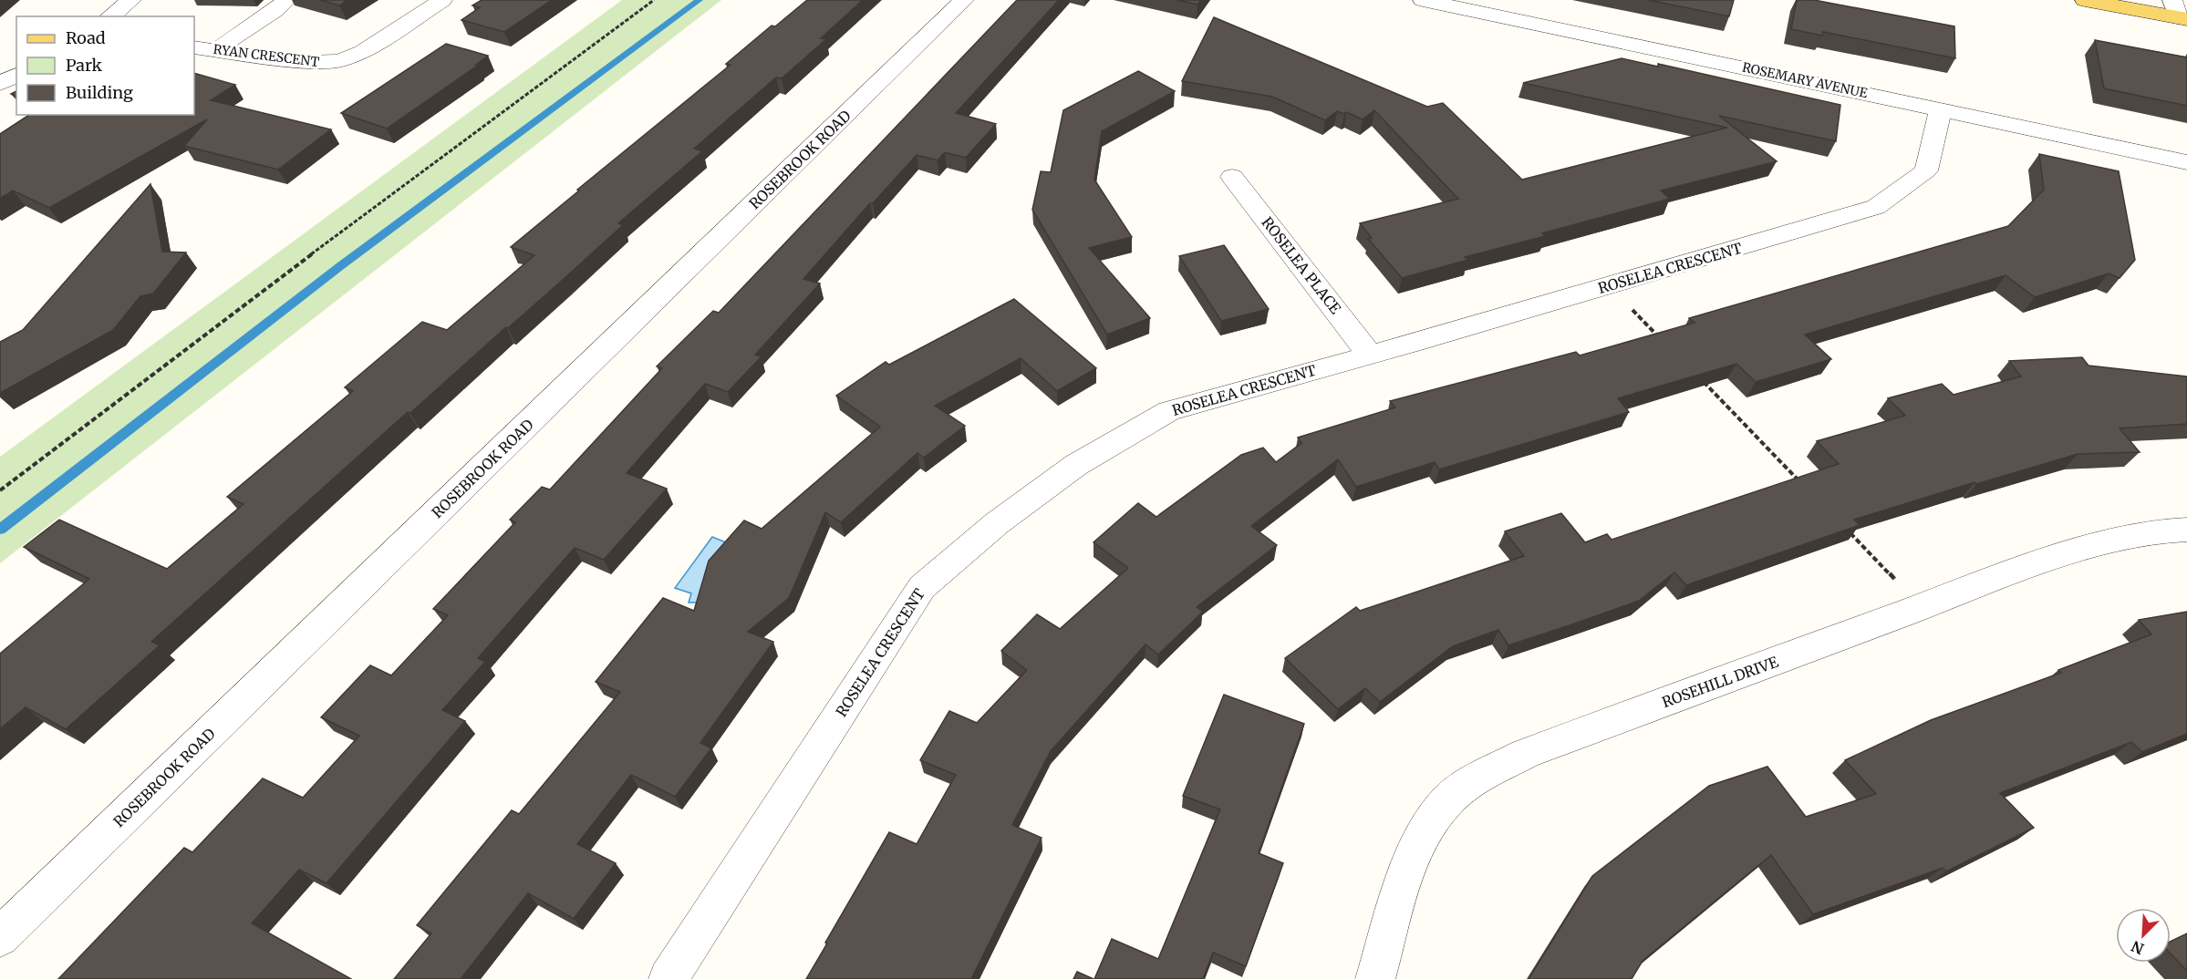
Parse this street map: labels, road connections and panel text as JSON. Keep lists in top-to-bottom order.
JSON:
{
  "streets": {
    "street": [
      "RYAN CRESCENT",
      "ROSEMARY AVENUE",
      "ROSEBROOK ROAD",
      "ROSELEA PLACE",
      "ROSELEA CRESCENT",
      "ROSEHILL DRIVE"
    ]
  },
  "crossings": [
    ["ROSEMARY AVENUE", "ROSELEA CRESCENT"],
    ["ROSELEA PLACE", "ROSELEA CRESCENT"]
  ],
  "legend": ["Road", "Park", "Building"],
  "north": "bottom left"
}
